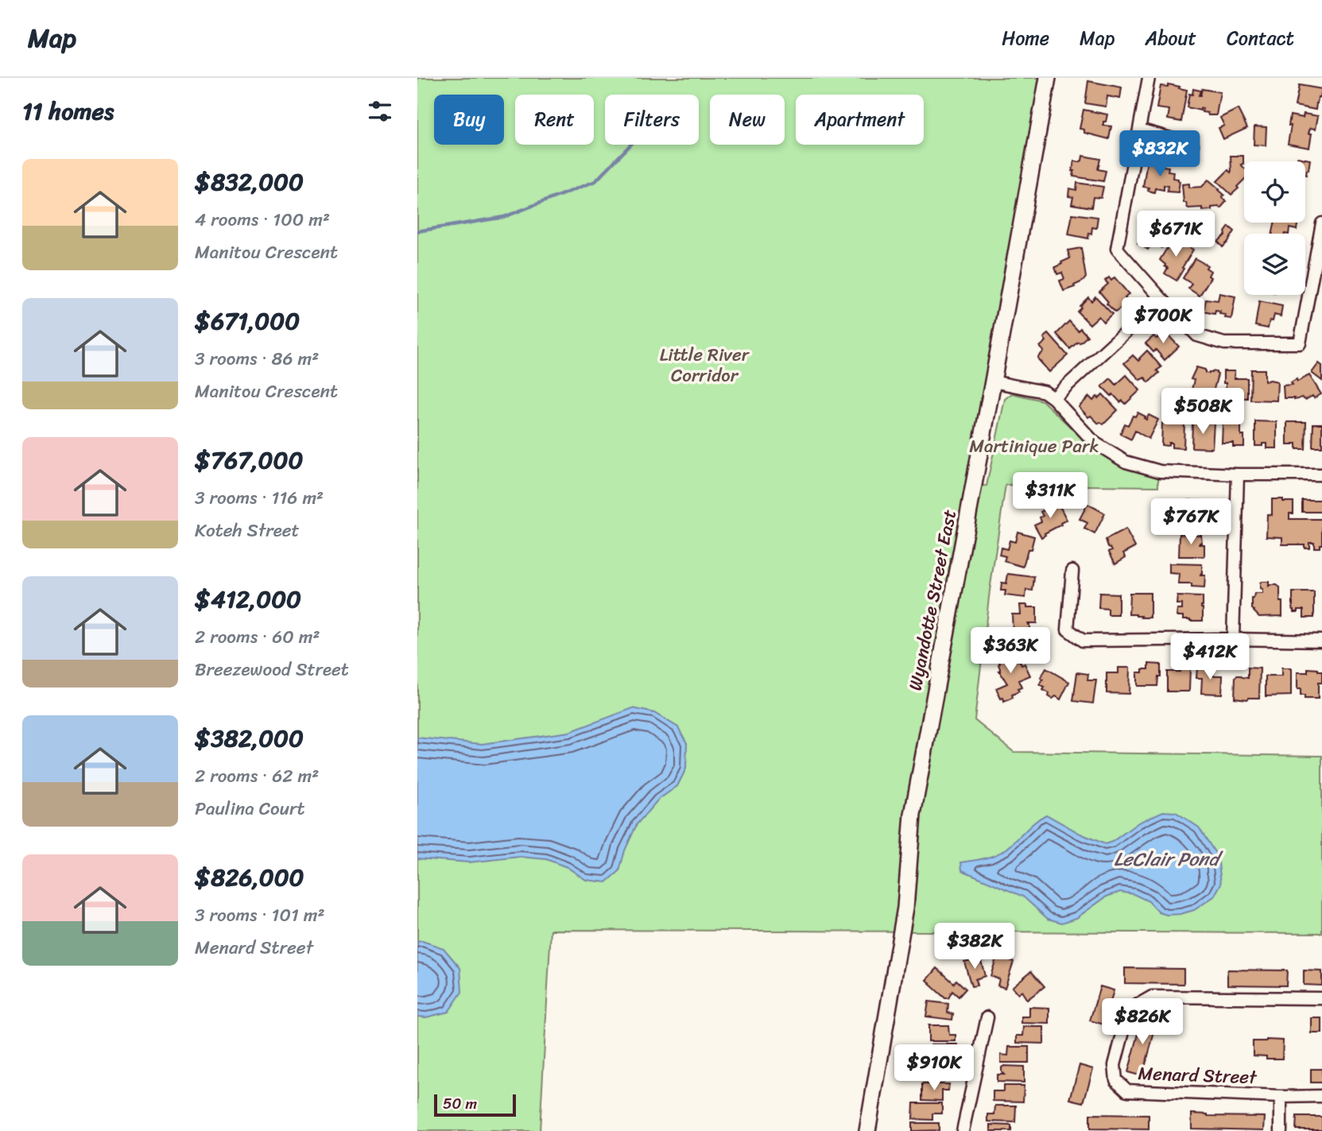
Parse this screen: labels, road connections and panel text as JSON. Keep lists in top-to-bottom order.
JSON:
{
  "streets": {
    "street": ["Wyandotte Street East", "Menard Street"]
  },
  "water": ["LeClair Pond"],
  "parks": ["Little River Corridor", "Martinique Park"],
  "scale_bar": "50 m",
  "page": {
    "header": "Map",
    "nav": [
      "Home",
      "Map",
      "About",
      "Contact"
    ],
    "heading": "11 homes",
    "chip": [
      "Buy",
      "Rent",
      "Filters",
      "New",
      "Apartment"
    ],
    "price": [
      "$832K",
      "$671K",
      "$700K",
      "$508K",
      "$311K",
      "$767K",
      "$363K",
      "$412K",
      "$382K",
      "$826K",
      "$910K"
    ],
    "list": [
      {
        "name": "$832,000",
        "note": "4 rooms · 100 m² · Manitou Crescent"
      },
      {
        "name": "$671,000",
        "note": "3 rooms · 86 m² · Manitou Crescent"
      },
      {
        "name": "$767,000",
        "note": "3 rooms · 116 m² · Koteh Street"
      },
      {
        "name": "$412,000",
        "note": "2 rooms · 60 m² · Breezewood Street"
      },
      {
        "name": "$382,000",
        "note": "2 rooms · 62 m² · Paulina Court"
      },
      {
        "name": "$826,000",
        "note": "3 rooms · 101 m² · Menard Street"
      }
    ],
    "scale": "50 m"
  }
}
